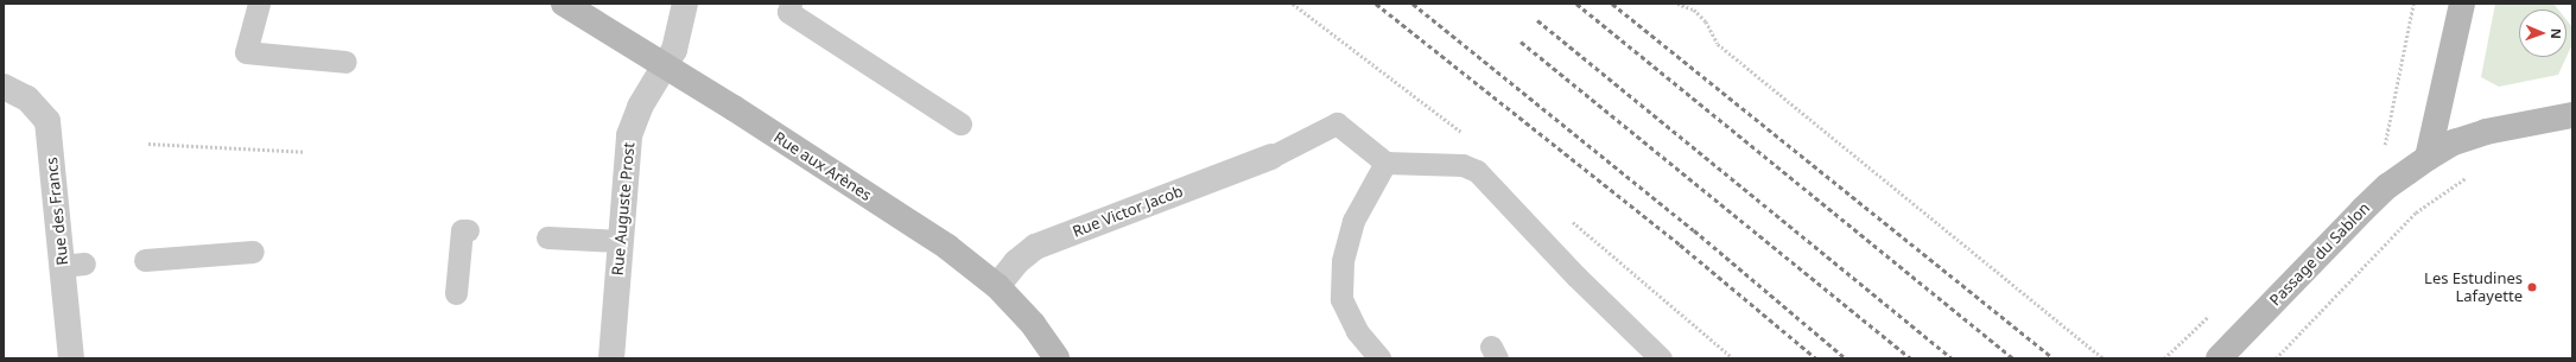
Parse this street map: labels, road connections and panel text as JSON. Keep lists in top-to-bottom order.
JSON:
{
  "streets": {
    "main road": ["Rue aux Arènes", "Passage du Sablon"],
    "street": ["Rue Auguste Prost", "Rue des Francs", "Rue Victor Jacob"]
  },
  "crossings": [
    ["Rue aux Arènes", "Rue Auguste Prost"],
    ["Rue aux Arènes", "Rue Victor Jacob"]
  ],
  "places": ["Les Estudines Lafayette"],
  "north": "right"
}
